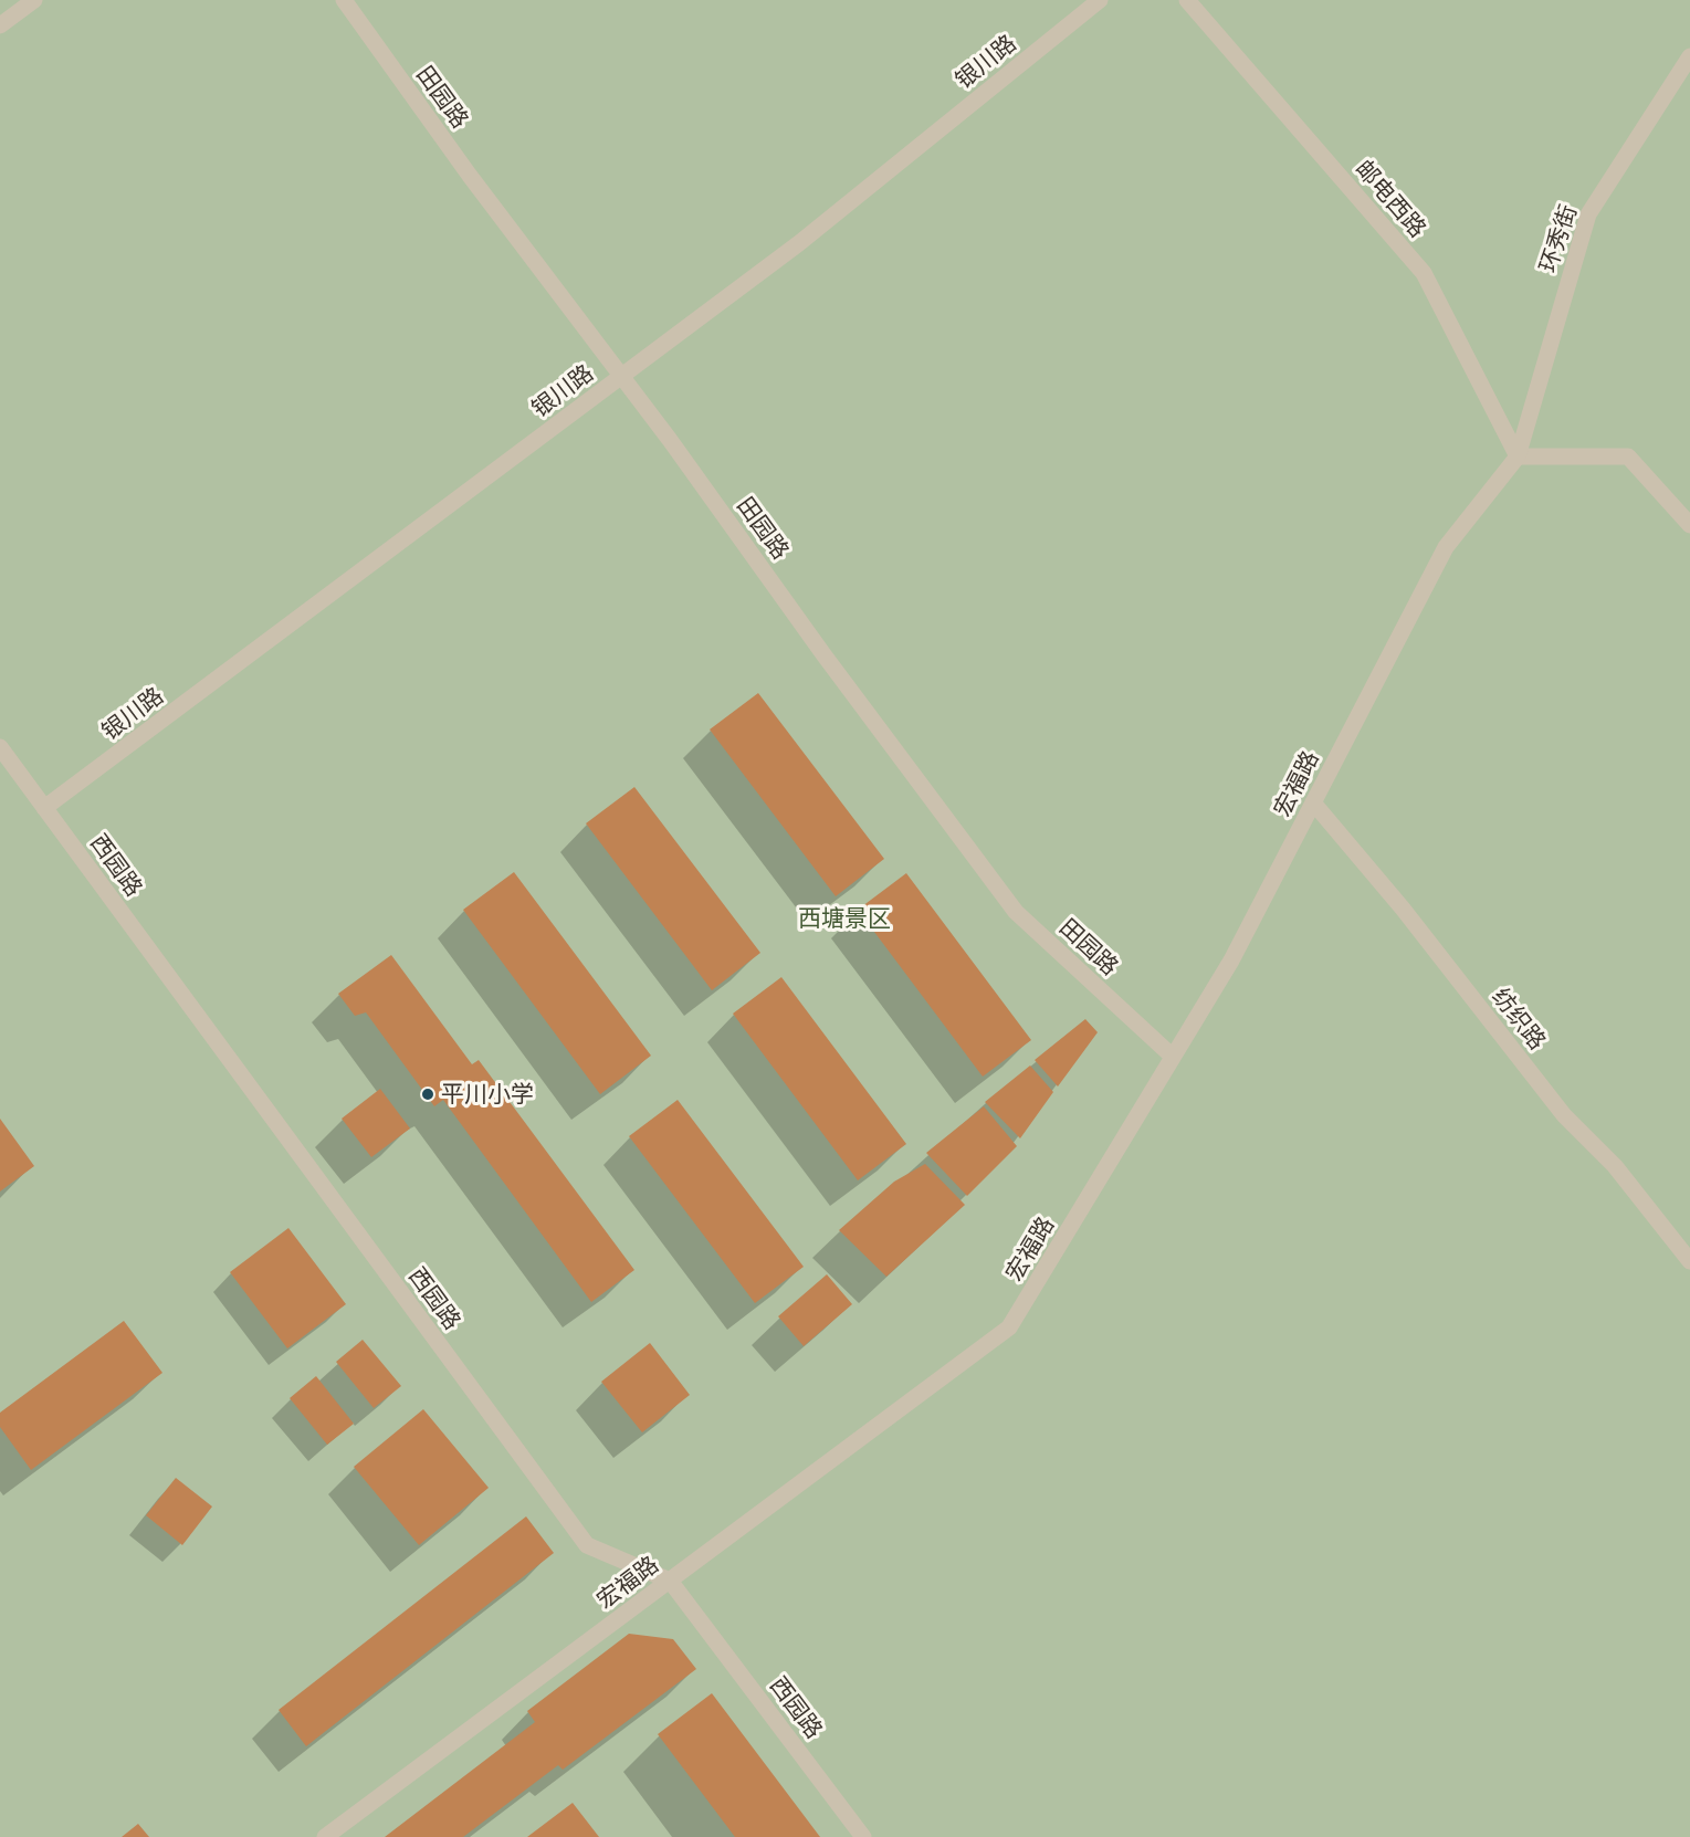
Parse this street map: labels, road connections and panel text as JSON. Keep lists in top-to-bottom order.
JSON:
{
  "streets": {
    "street": [
      "银川路",
      "田园路",
      "邮电西路",
      "环秀街",
      "宏福路",
      "西园路",
      "纺织路"
    ]
  },
  "crossings": [
    ["银川路", "田园路"],
    ["银川路", "西园路"],
    ["田园路", "宏福路"],
    ["邮电西路", "环秀街"],
    ["邮电西路", "宏福路"],
    ["环秀街", "宏福路"],
    ["宏福路", "西园路"],
    ["宏福路", "纺织路"]
  ],
  "parks": ["西塘景区"],
  "places": ["平川小学"]
}
